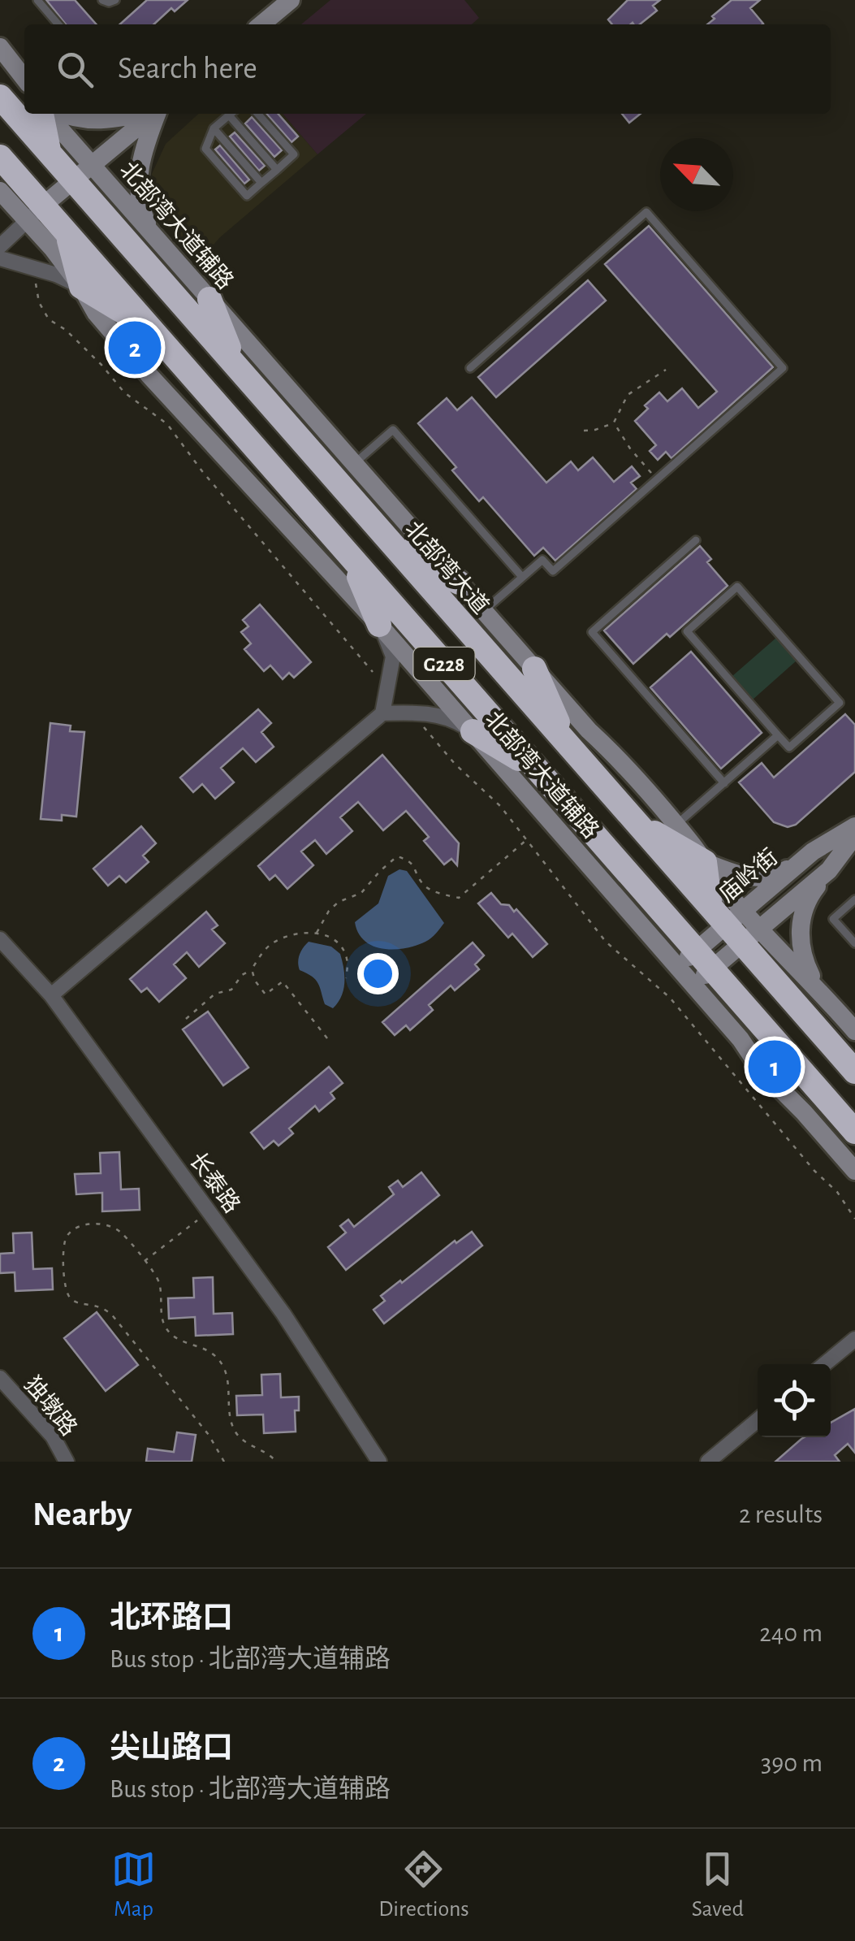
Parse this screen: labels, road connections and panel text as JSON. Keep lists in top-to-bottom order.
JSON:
{
  "streets": {
    "highway": ["北部湾大道", "G228"],
    "main road": ["北部湾大道辅路", "庙岭街"],
    "street": ["长泰路", "独墩路"]
  },
  "crossings": [
    ["北部湾大道辅路", "北部湾大道"],
    ["北部湾大道辅路", "G228"],
    ["北部湾大道辅路", "庙岭街"],
    ["北部湾大道", "庙岭街"],
    ["G228", "庙岭街"]
  ],
  "north": "top left",
  "page": {
    "search": "Search here",
    "pins": ["2", "1"],
    "heading": ["Nearby", "2 results"],
    "list": [
      {
        "mark": "1",
        "name": "北环路口",
        "note": "Bus stop · 北部湾大道辅路",
        "value": "240 m"
      },
      {
        "mark": "2",
        "name": "尖山路口",
        "note": "Bus stop · 北部湾大道辅路",
        "value": "390 m"
      }
    ],
    "nav": ["Map", "Directions", "Saved"]
  }
}
